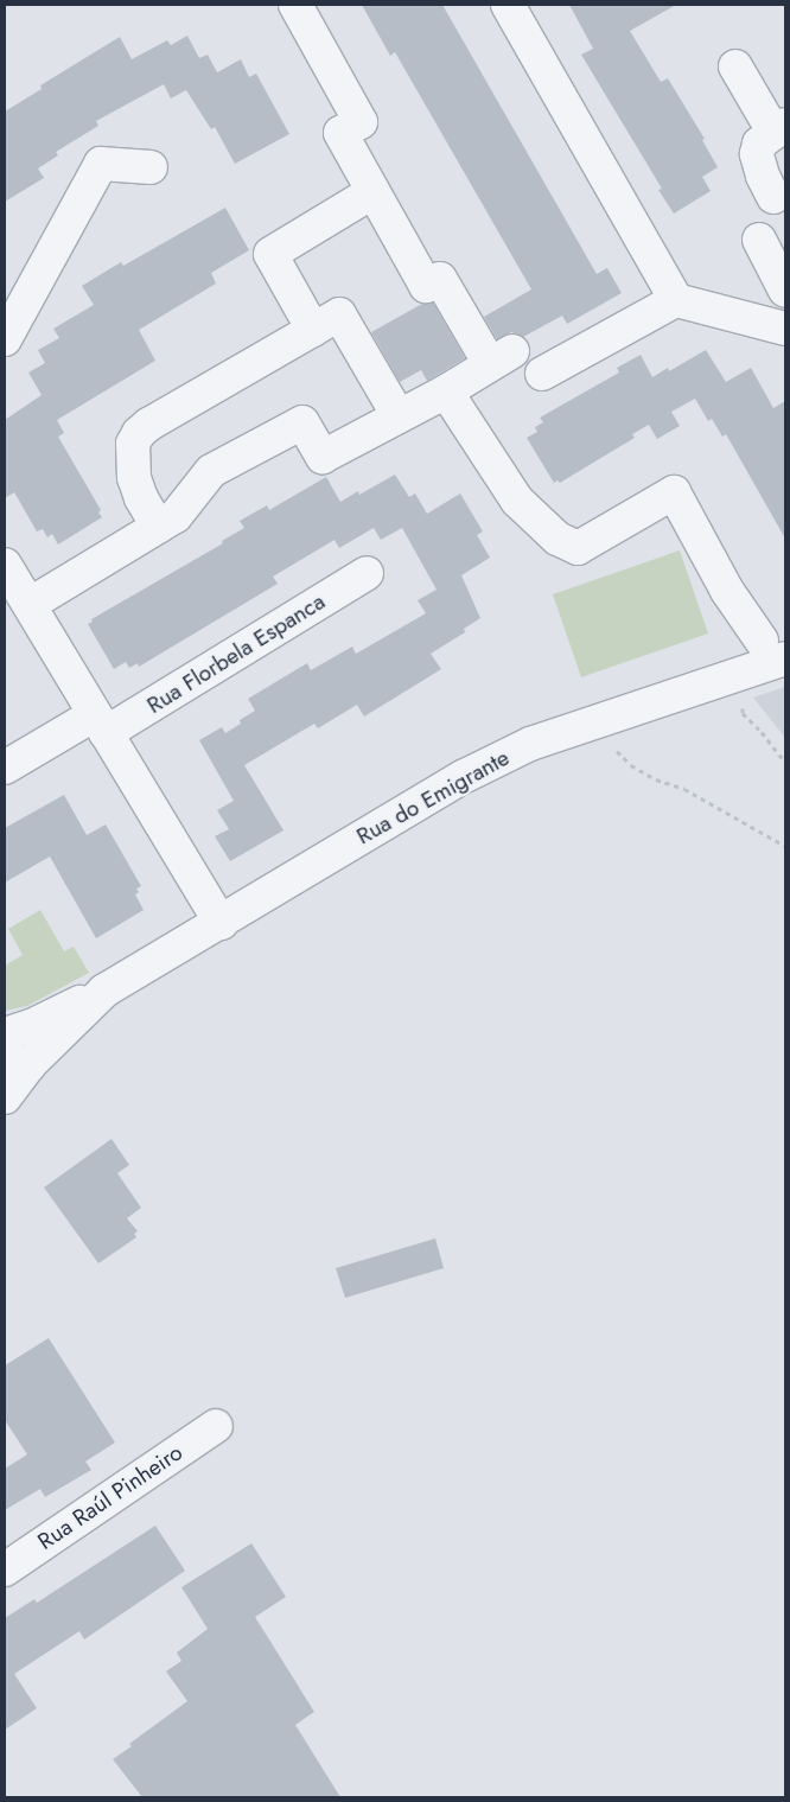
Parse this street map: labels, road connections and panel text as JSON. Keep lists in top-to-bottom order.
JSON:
{
  "streets": {
    "street": ["Rua Florbela Espanca", "Rua do Emigrante", "Rua Raúl Pinheiro"]
  }
}
